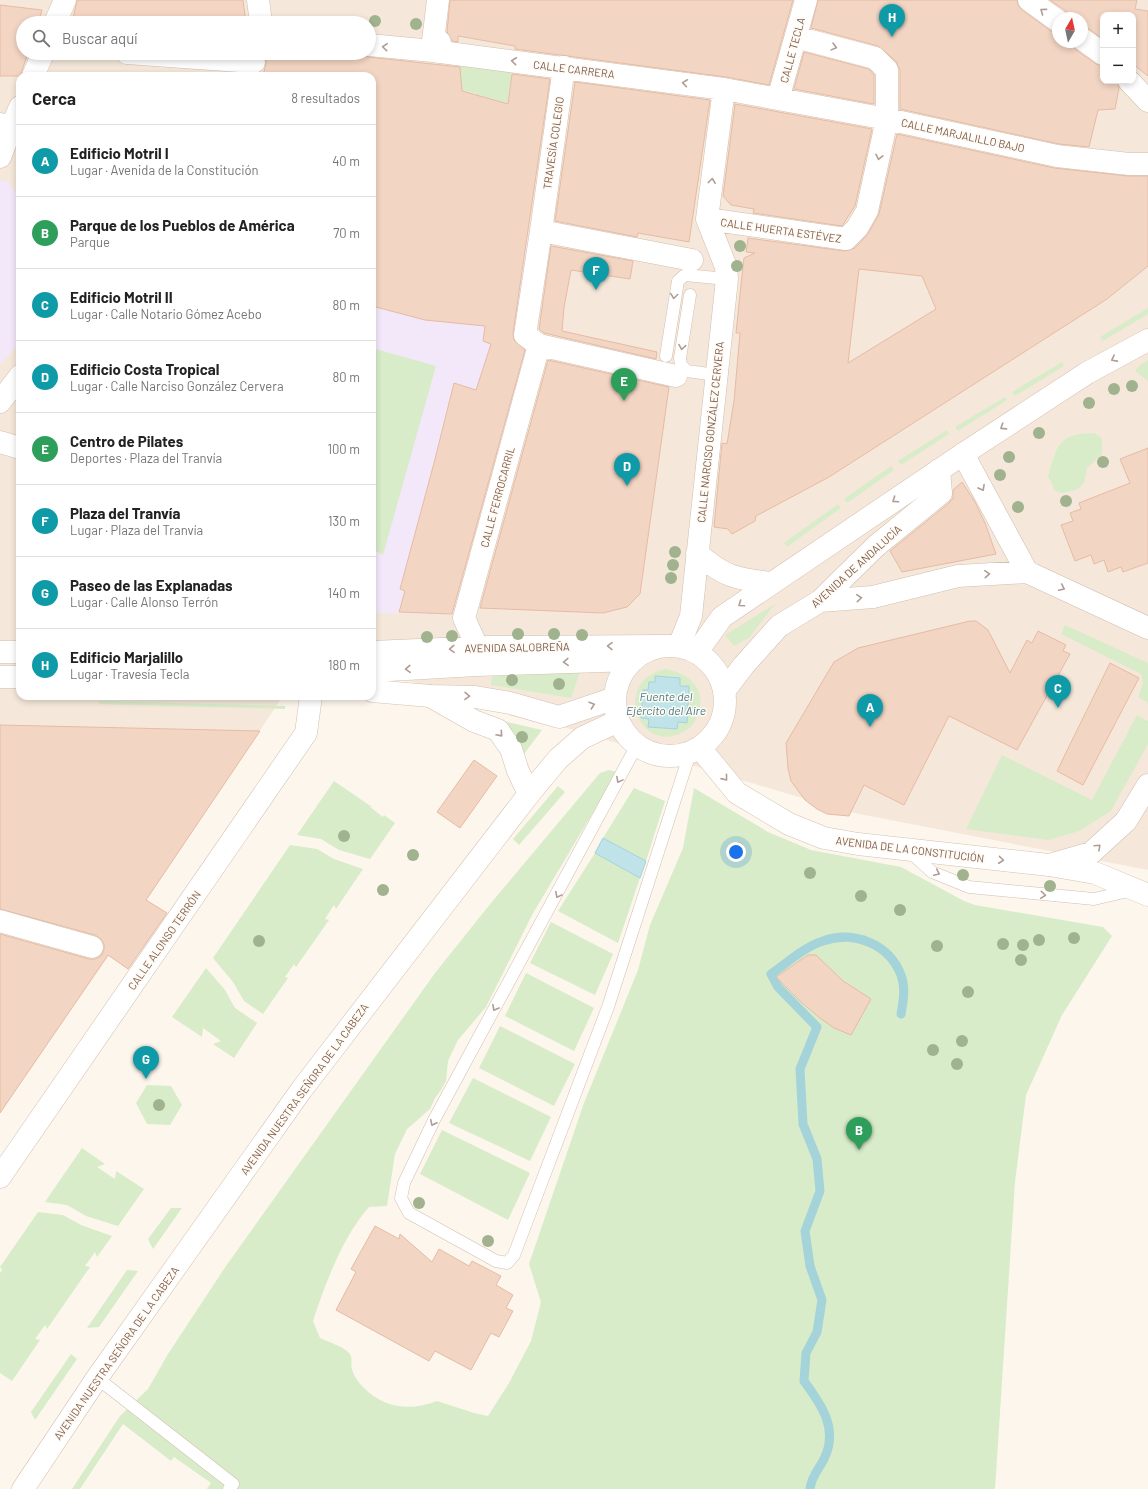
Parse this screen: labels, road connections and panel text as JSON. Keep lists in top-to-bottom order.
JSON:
{
  "streets": {
    "street": [
      "CALLE TECLA",
      "CALLE CARRERA",
      "CALLE MARJALILLO BAJO",
      "TRAVESÍA COLEGIO",
      "CALLE HUERTA ESTÉVEZ",
      "CALLE NARCISO GONZÁLEZ CERVERA",
      "CALLE FERROCARRIL",
      "AVENIDA DE ANDALUCÍA",
      "AVENIDA SALOBREÑA",
      "AVENIDA DE LA CONSTITUCIÓN",
      "CALLE ALONSO TERRÓN",
      "AVENIDA NUESTRA SEÑORA DE LA CABEZA"
    ]
  },
  "crossings": [
    ["CALLE TECLA", "CALLE CARRERA"],
    ["CALLE TECLA", "CALLE MARJALILLO BAJO"],
    ["CALLE CARRERA", "CALLE MARJALILLO BAJO"],
    ["CALLE CARRERA", "TRAVESÍA COLEGIO"],
    ["CALLE MARJALILLO BAJO", "CALLE HUERTA ESTÉVEZ"],
    ["TRAVESÍA COLEGIO", "CALLE FERROCARRIL"],
    ["CALLE HUERTA ESTÉVEZ", "CALLE NARCISO GONZÁLEZ CERVERA"],
    ["CALLE NARCISO GONZÁLEZ CERVERA", "AVENIDA DE ANDALUCÍA"],
    ["CALLE NARCISO GONZÁLEZ CERVERA", "AVENIDA SALOBREÑA"],
    ["CALLE NARCISO GONZÁLEZ CERVERA", "AVENIDA DE LA CONSTITUCIÓN"],
    ["CALLE NARCISO GONZÁLEZ CERVERA", "AVENIDA NUESTRA SEÑORA DE LA CABEZA"],
    ["CALLE FERROCARRIL", "AVENIDA SALOBREÑA"],
    ["AVENIDA DE ANDALUCÍA", "AVENIDA SALOBREÑA"],
    ["AVENIDA DE ANDALUCÍA", "AVENIDA DE LA CONSTITUCIÓN"],
    ["AVENIDA DE ANDALUCÍA", "AVENIDA NUESTRA SEÑORA DE LA CABEZA"],
    ["AVENIDA SALOBREÑA", "AVENIDA DE LA CONSTITUCIÓN"],
    ["AVENIDA SALOBREÑA", "AVENIDA NUESTRA SEÑORA DE LA CABEZA"],
    ["AVENIDA DE LA CONSTITUCIÓN", "AVENIDA NUESTRA SEÑORA DE LA CABEZA"]
  ],
  "one_way": ["AVENIDA DE LA CONSTITUCIÓN"],
  "water": ["Fuente del Ejército del Aire"],
  "north": "top",
  "page": {
    "pins": [
      "H",
      "F",
      "E",
      "D",
      "C",
      "A",
      "G",
      "B"
    ],
    "map_buttons": ["+", "−"],
    "search": "Buscar aquí",
    "heading": ["Cerca", "8 resultados"],
    "list": [
      {
        "mark": "A",
        "name": "Edificio Motril I",
        "note": "Lugar · Avenida de la Constitución",
        "value": "40 m"
      },
      {
        "mark": "B",
        "name": "Parque de los Pueblos de América",
        "note": "Parque",
        "value": "70 m"
      },
      {
        "mark": "C",
        "name": "Edificio Motril II",
        "note": "Lugar · Calle Notario Gómez Acebo",
        "value": "80 m"
      },
      {
        "mark": "D",
        "name": "Edificio Costa Tropical",
        "note": "Lugar · Calle Narciso González Cervera",
        "value": "80 m"
      },
      {
        "mark": "E",
        "name": "Centro de Pilates",
        "note": "Deportes · Plaza del Tranvía",
        "value": "100 m"
      },
      {
        "mark": "F",
        "name": "Plaza del Tranvía",
        "note": "Lugar · Plaza del Tranvía",
        "value": "130 m"
      },
      {
        "mark": "G",
        "name": "Paseo de las Explanadas",
        "note": "Lugar · Calle Alonso Terrón",
        "value": "140 m"
      },
      {
        "mark": "H",
        "name": "Edificio Marjalillo",
        "note": "Lugar · Travesía Tecla",
        "value": "180 m"
      }
    ]
  }
}
